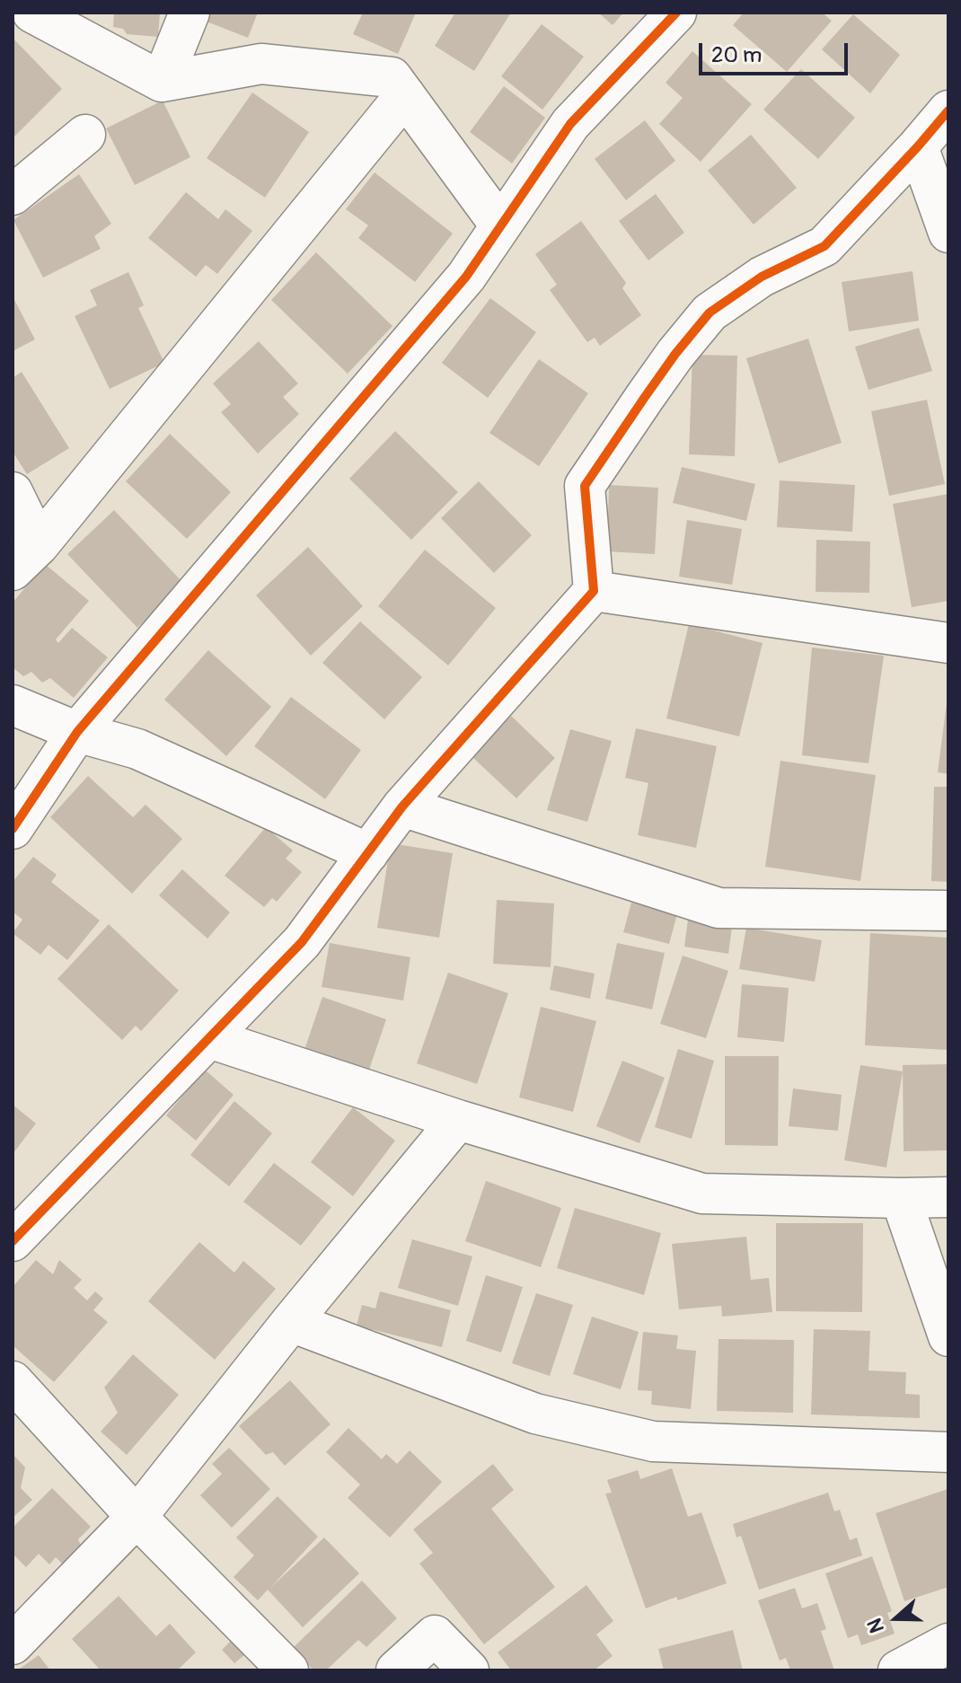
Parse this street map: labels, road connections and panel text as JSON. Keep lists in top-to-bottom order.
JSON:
{
  "scale_bar": "20 m",
  "north": "left"
}
